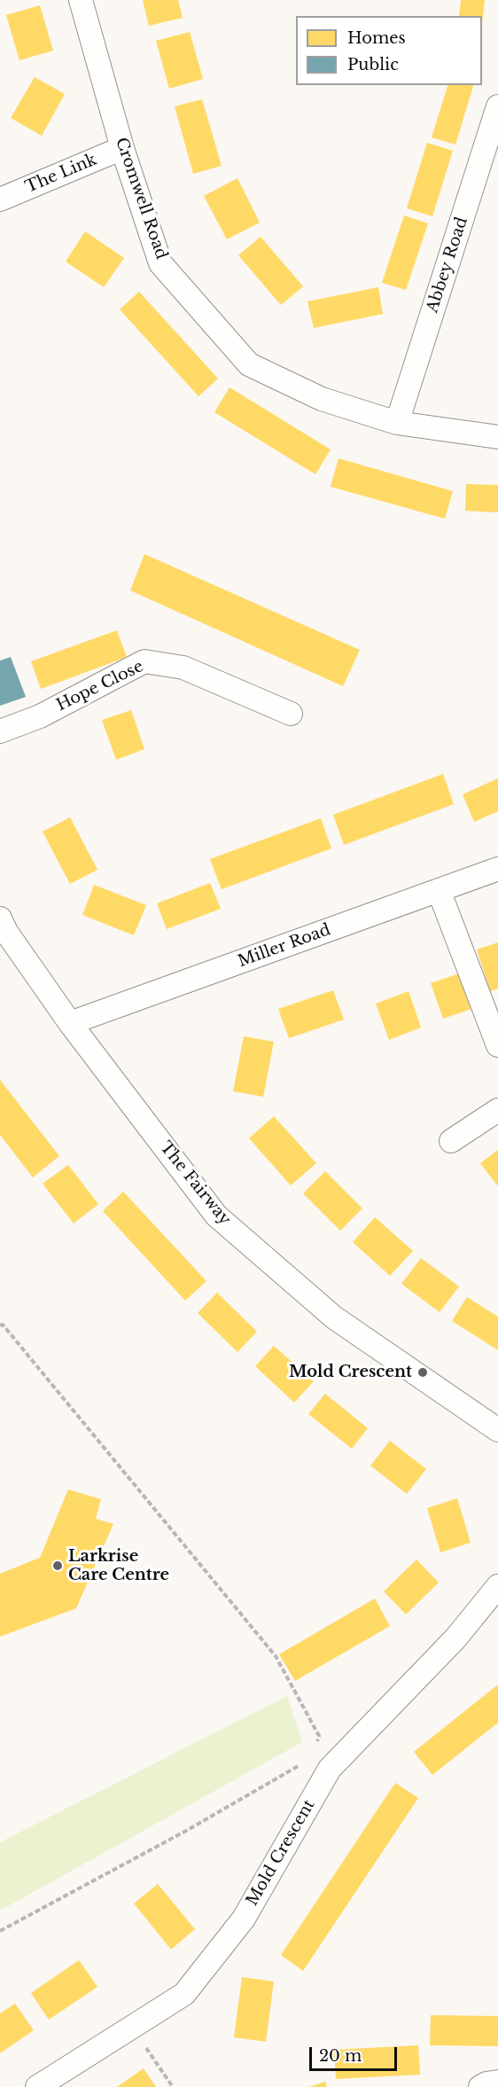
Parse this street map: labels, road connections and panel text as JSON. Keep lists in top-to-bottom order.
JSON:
{
  "streets": {
    "street": [
      "The Link",
      "Cromwell Road",
      "Abbey Road",
      "Hope Close",
      "Miller Road",
      "The Fairway",
      "Mold Crescent"
    ]
  },
  "crossings": [
    ["The Link", "Cromwell Road"],
    ["Cromwell Road", "Abbey Road"],
    ["Miller Road", "The Fairway"]
  ],
  "places": ["Mold Crescent", "Larkrise Care Centre"],
  "legend": ["Homes", "Public"],
  "scale_bar": "20 m"
}
